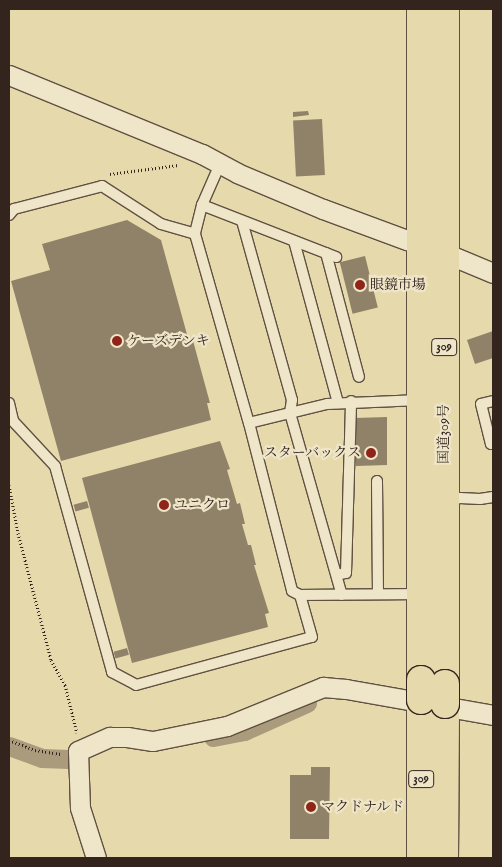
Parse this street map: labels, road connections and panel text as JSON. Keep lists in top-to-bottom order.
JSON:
{
  "streets": {
    "highway": ["309", "国道309号"]
  },
  "places": [
    "眼鏡市場",
    "ケーズデンキ",
    "スターバックス",
    "ユニクロ",
    "マクドナルド"
  ]
}
